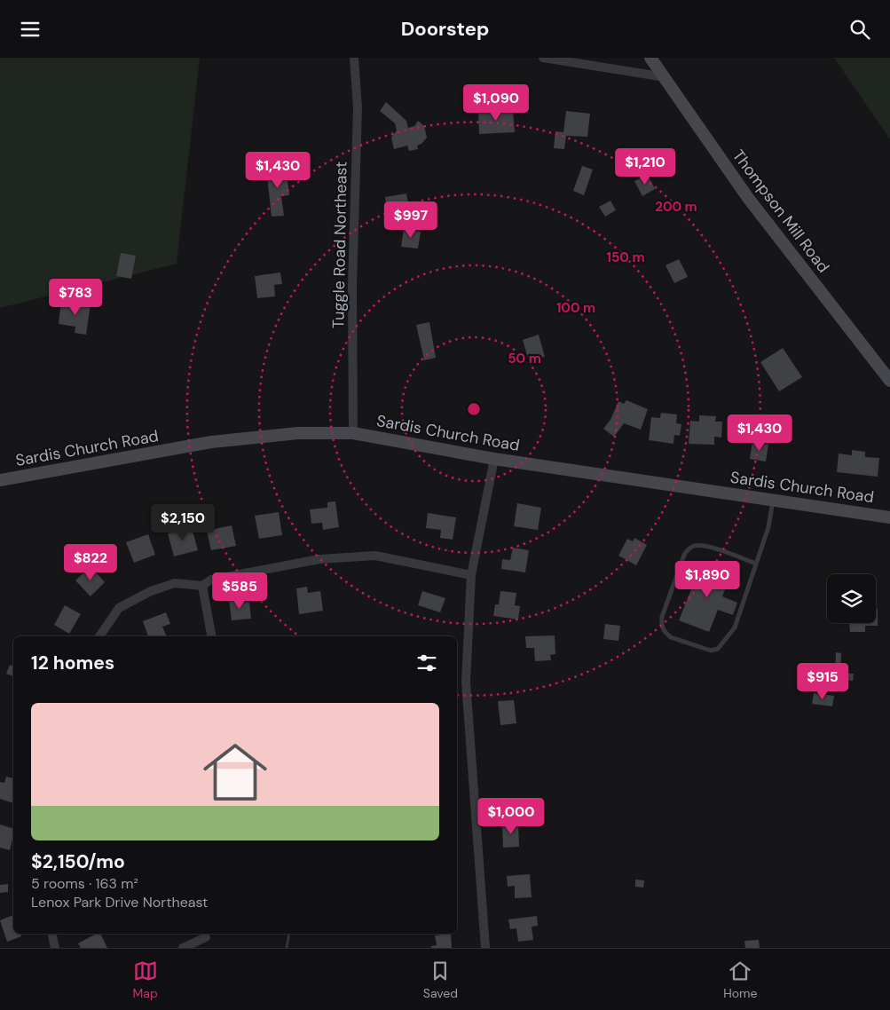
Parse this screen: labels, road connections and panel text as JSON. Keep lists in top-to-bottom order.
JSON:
{
  "streets": {
    "street": ["Thompson Mill Road", "Tuggle Road Northeast", "Sardis Church Road"]
  },
  "crossings": [
    ["Tuggle Road Northeast", "Sardis Church Road"]
  ],
  "page": {
    "header": "Doorstep",
    "price": [
      "$1,090",
      "$1,210",
      "$1,430",
      "$997",
      "$783",
      "$1,430",
      "$2,150",
      "$822",
      "$1,890",
      "$585",
      "$915",
      "$1,000"
    ],
    "heading": "12 homes",
    "list": [
      {
        "name": "$2,150/mo",
        "note": "5 rooms · 163 m² · Lenox Park Drive Northeast"
      }
    ],
    "tabs": ["Map", "Saved", "Home"]
  },
  "rings": [
    "200 m",
    "150 m",
    "100 m",
    "50 m"
  ]
}
